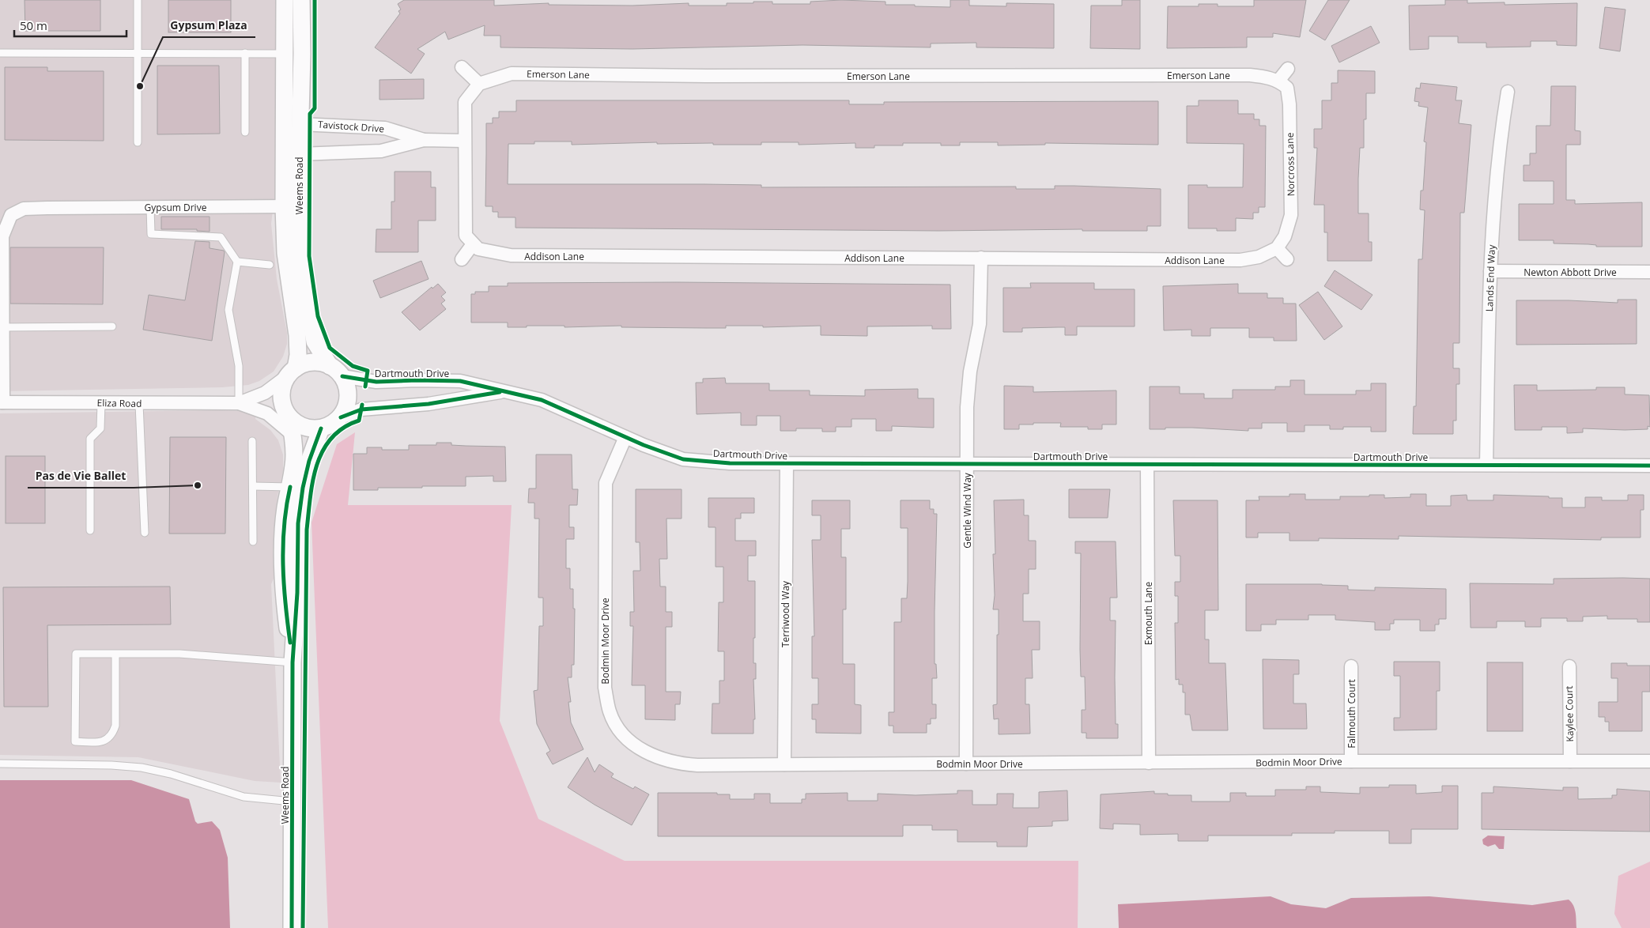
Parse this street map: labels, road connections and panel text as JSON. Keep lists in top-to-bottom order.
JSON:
{
  "streets": {
    "street": [
      "Emerson Lane",
      "Tavistock Drive",
      "Norcross Lane",
      "Weems Road",
      "Gypsum Drive",
      "Addison Lane",
      "Newton Abbott Drive",
      "Lands End Way",
      "Dartmouth Drive",
      "Eliza Road",
      "Gentle Wind Way",
      "Exmouth Lane",
      "Terriwood Way",
      "Bodmin Moor Drive",
      "Falmouth Court",
      "Kaylee Court"
    ]
  },
  "crossings": [
    ["Emerson Lane", "Norcross Lane"],
    ["Tavistock Drive", "Weems Road"],
    ["Norcross Lane", "Addison Lane"],
    ["Weems Road", "Gypsum Drive"],
    ["Weems Road", "Dartmouth Drive"],
    ["Weems Road", "Eliza Road"],
    ["Gypsum Drive", "Eliza Road"],
    ["Addison Lane", "Gentle Wind Way"],
    ["Newton Abbott Drive", "Lands End Way"],
    ["Lands End Way", "Dartmouth Drive"],
    ["Dartmouth Drive", "Eliza Road"],
    ["Dartmouth Drive", "Gentle Wind Way"],
    ["Dartmouth Drive", "Exmouth Lane"],
    ["Dartmouth Drive", "Terriwood Way"],
    ["Dartmouth Drive", "Bodmin Moor Drive"],
    ["Gentle Wind Way", "Bodmin Moor Drive"],
    ["Exmouth Lane", "Bodmin Moor Drive"],
    ["Terriwood Way", "Bodmin Moor Drive"],
    ["Bodmin Moor Drive", "Falmouth Court"],
    ["Bodmin Moor Drive", "Kaylee Court"]
  ],
  "places": ["Gypsum Plaza", "Pas de Vie Ballet"],
  "scale_bar": "50 m"
}
